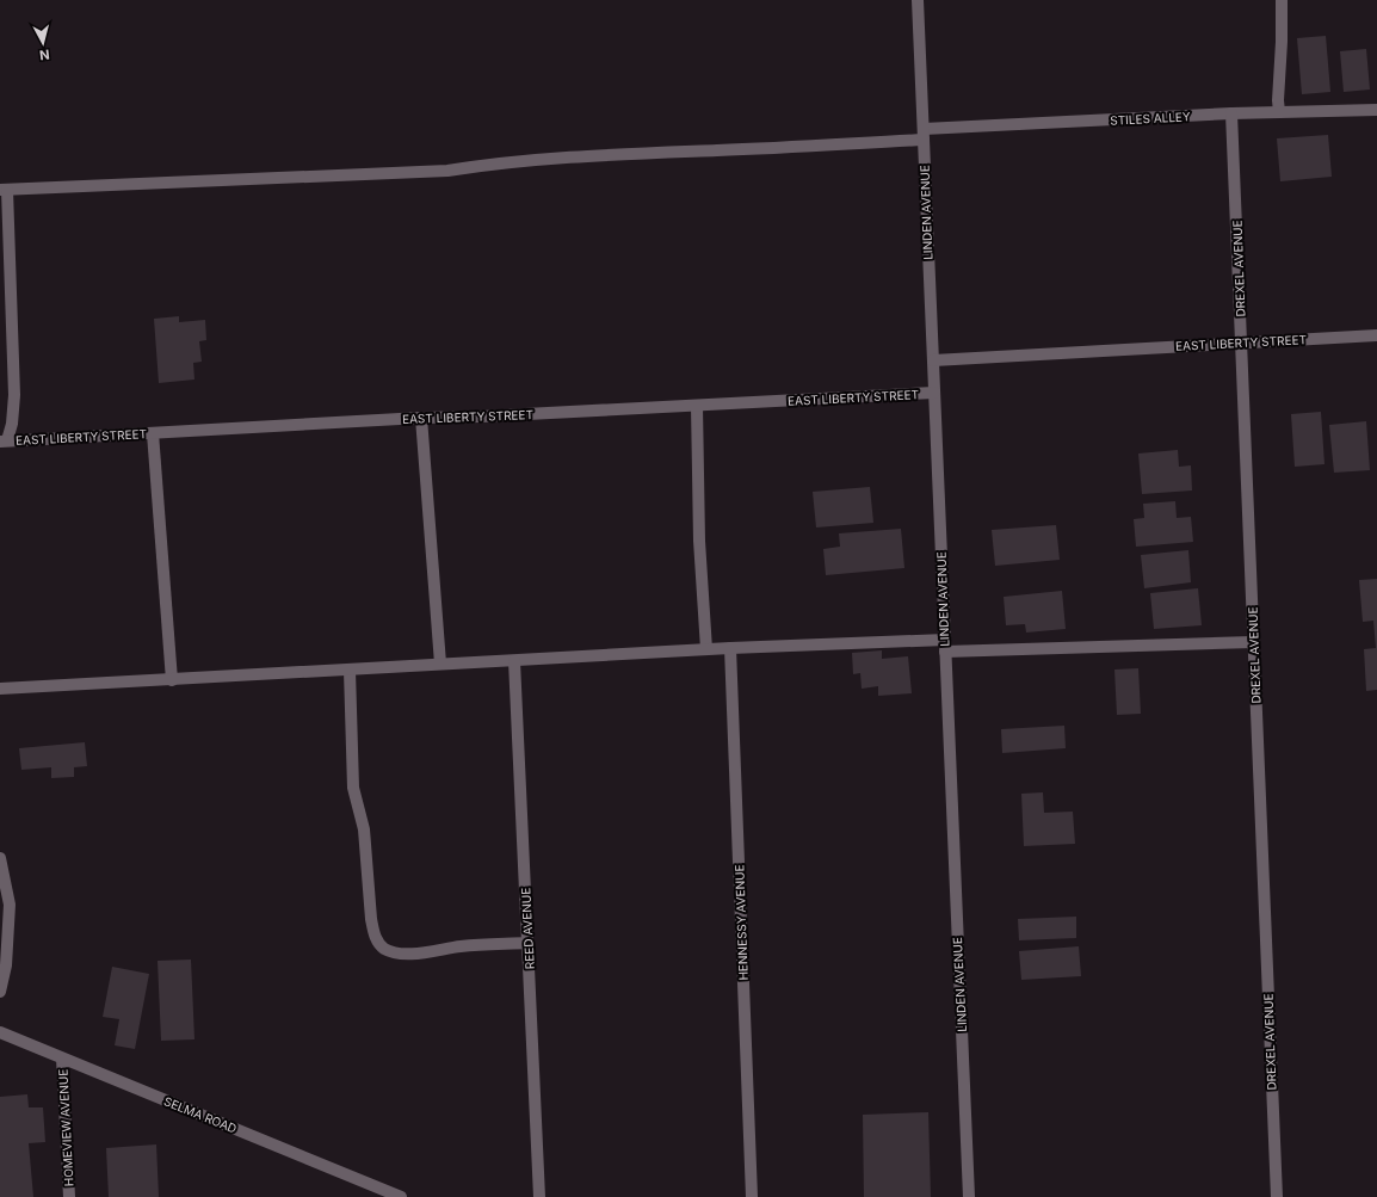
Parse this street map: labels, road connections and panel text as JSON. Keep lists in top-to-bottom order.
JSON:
{
  "streets": {
    "street": [
      "STILES ALLEY",
      "LINDEN AVENUE",
      "DREXEL AVENUE",
      "EAST LIBERTY STREET",
      "HENNESSY AVENUE",
      "REED AVENUE",
      "SELMA ROAD",
      "HOMEVIEW AVENUE"
    ]
  },
  "crossings": [
    ["STILES ALLEY", "LINDEN AVENUE"],
    ["STILES ALLEY", "DREXEL AVENUE"],
    ["LINDEN AVENUE", "EAST LIBERTY STREET"],
    ["DREXEL AVENUE", "EAST LIBERTY STREET"],
    ["SELMA ROAD", "HOMEVIEW AVENUE"]
  ],
  "north": "bottom"
}
